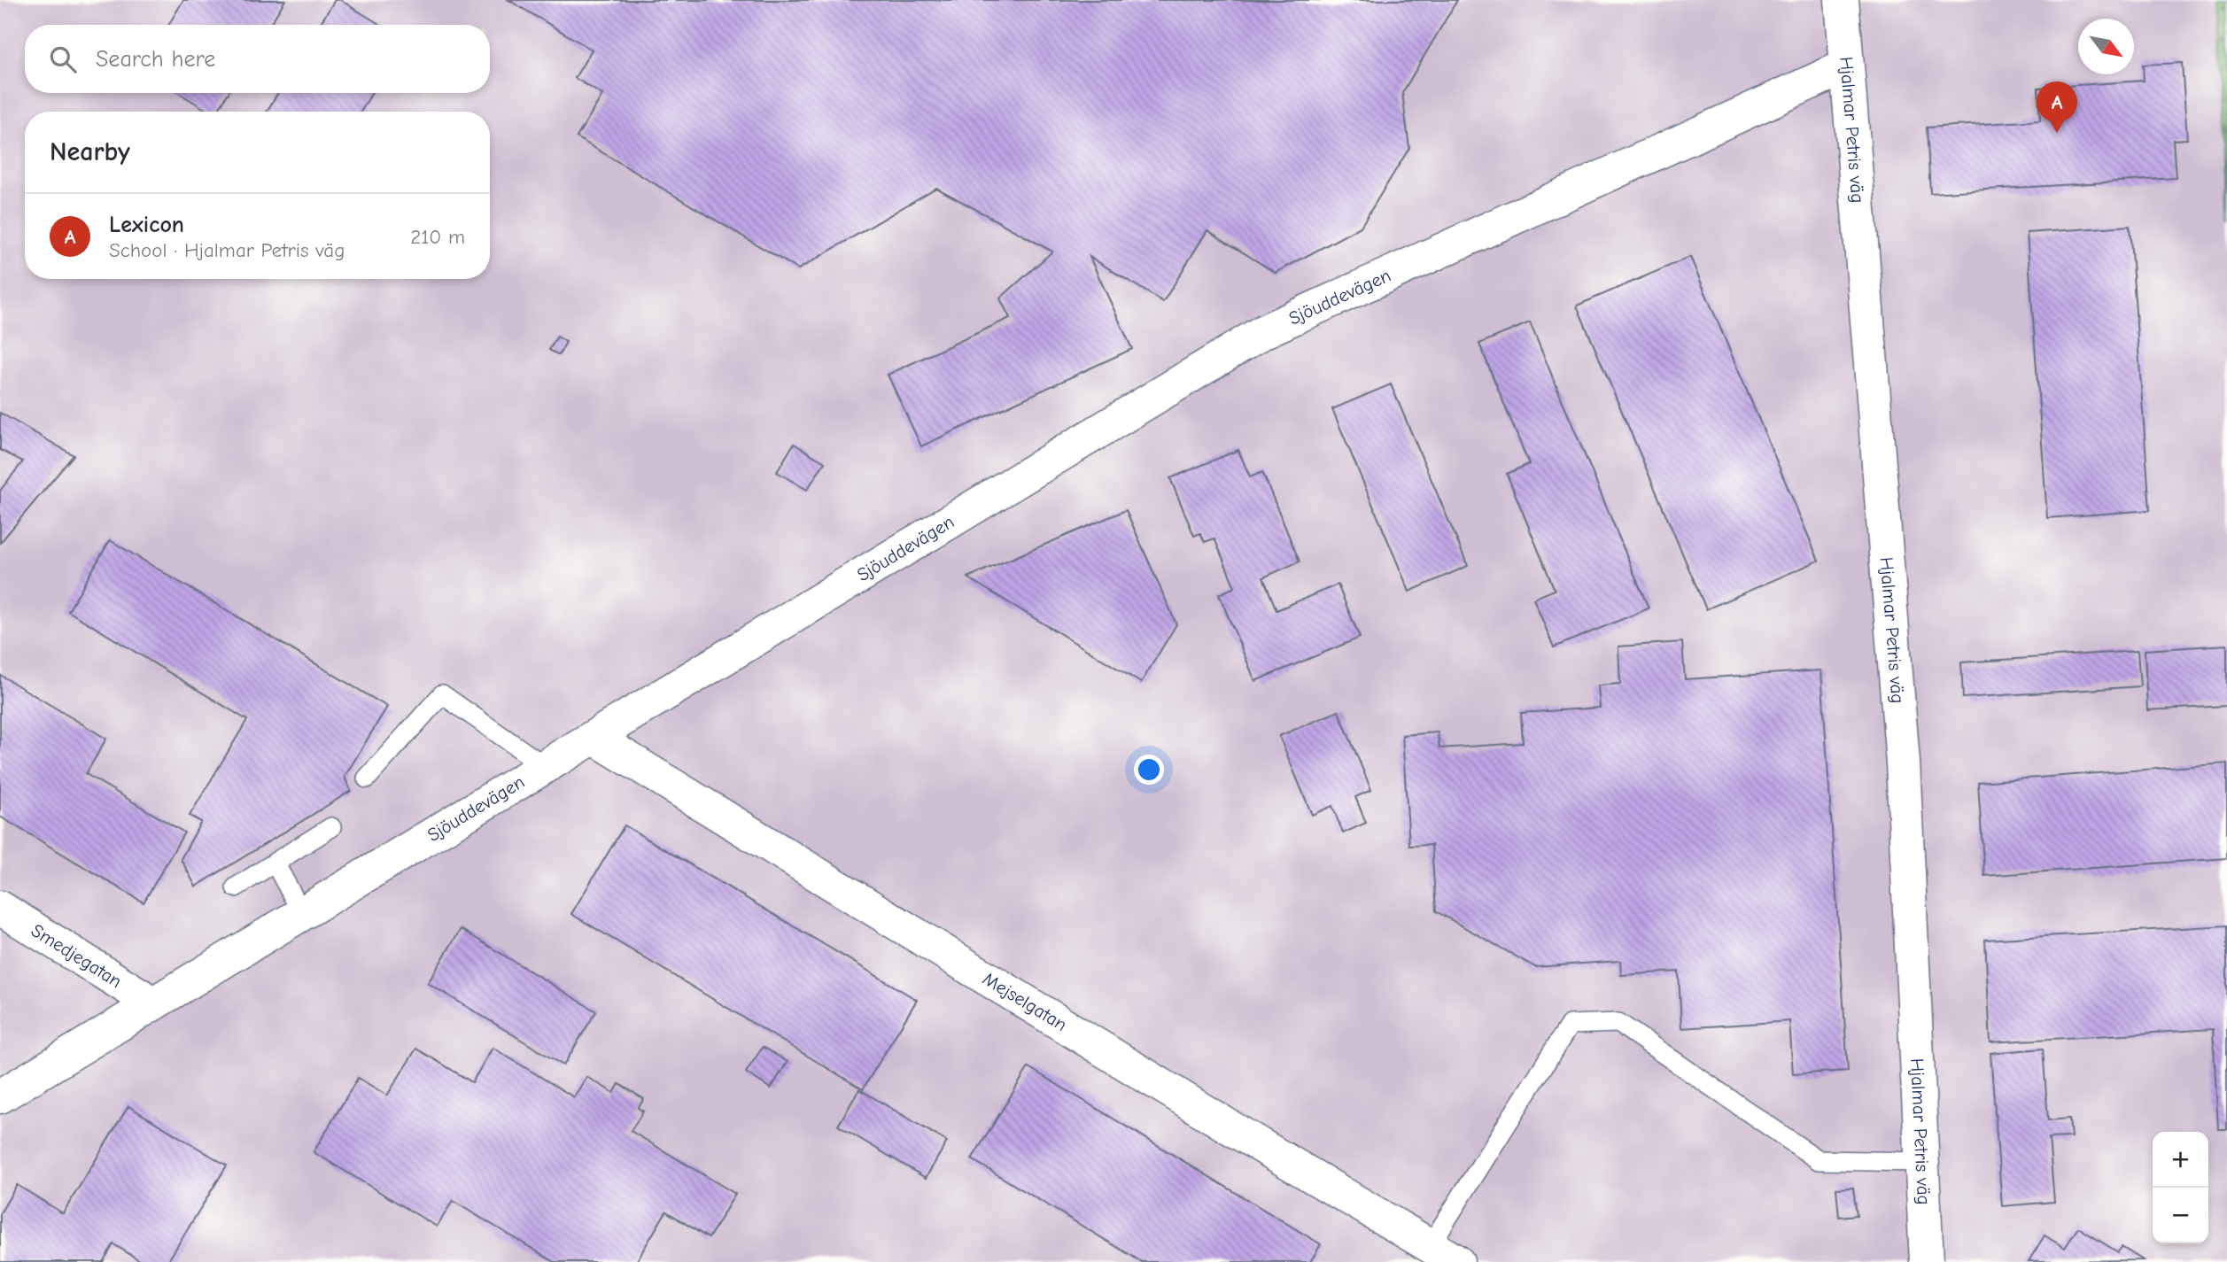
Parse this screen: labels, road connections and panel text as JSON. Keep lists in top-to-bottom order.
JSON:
{
  "streets": {
    "street": [
      "Hjalmar Petris väg",
      "Sjöuddevägen",
      "Smedjegatan",
      "Mejselgatan"
    ]
  },
  "crossings": [
    ["Hjalmar Petris väg", "Sjöuddevägen"],
    ["Sjöuddevägen", "Smedjegatan"],
    ["Sjöuddevägen", "Mejselgatan"]
  ],
  "north": "bottom right",
  "page": {
    "search": "Search here",
    "pins": "A",
    "heading": "Nearby",
    "list": [
      {
        "mark": "A",
        "name": "Lexicon",
        "note": "School · Hjalmar Petris väg",
        "value": "210 m"
      }
    ],
    "map_buttons": ["+", "−"]
  }
}
